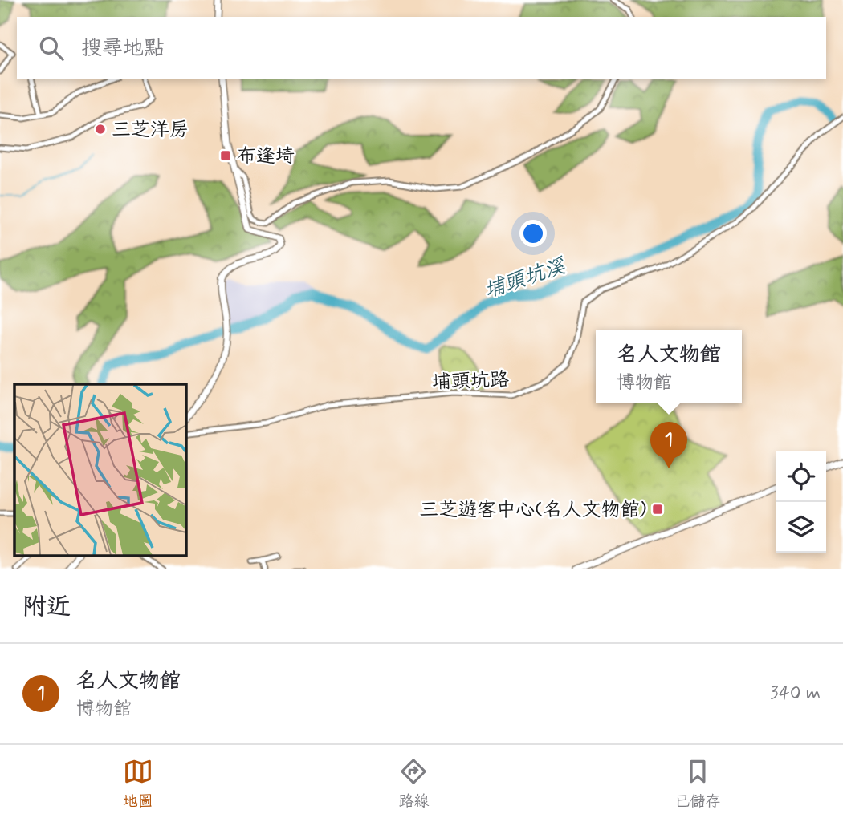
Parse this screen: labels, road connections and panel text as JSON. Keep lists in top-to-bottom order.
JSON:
{
  "streets": {
    "street": ["埔頭坑路"]
  },
  "water": ["埔頭坑溪"],
  "places": {
    "other": ["三芝洋房"],
    "transit": ["布逢埼", "三芝遊客中心(名人文物館)"]
  },
  "page": {
    "search": "搜尋地點",
    "popup": ["名人文物館", "博物館"],
    "pins": "1",
    "heading": "附近",
    "list": [
      {
        "mark": "1",
        "name": "名人文物館",
        "note": "博物館",
        "value": "340 m"
      }
    ],
    "nav": ["地圖", "路線", "已儲存"]
  }
}
